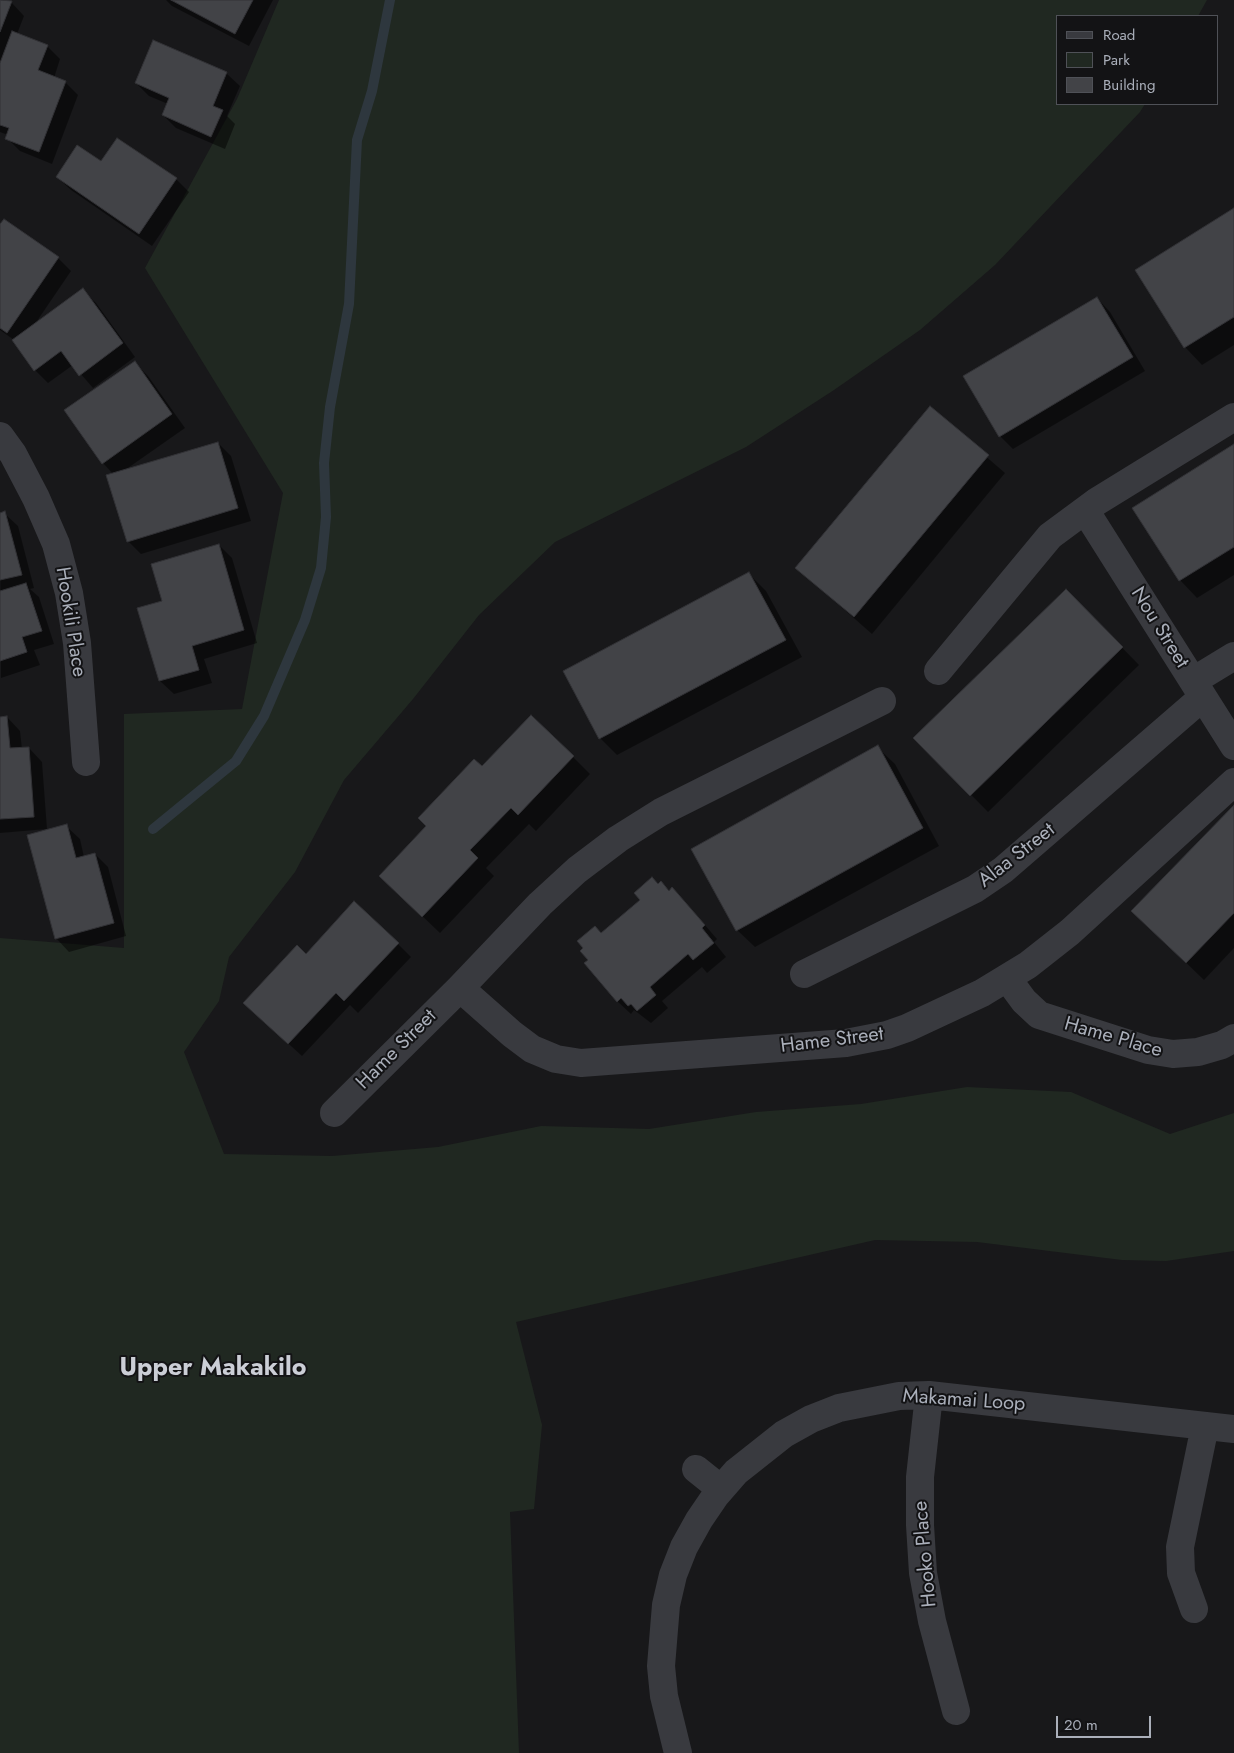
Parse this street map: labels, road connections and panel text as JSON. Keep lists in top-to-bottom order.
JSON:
{
  "streets": {
    "street": [
      "Hookili Place",
      "Nou Street",
      "Alaa Street",
      "Hame Place",
      "Hame Street",
      "Makamai Loop",
      "Hooko Place"
    ]
  },
  "crossings": [
    ["Nou Street", "Alaa Street"],
    ["Hame Place", "Hame Street"],
    ["Makamai Loop", "Hooko Place"]
  ],
  "districts": ["Upper Makakilo"],
  "legend": ["Road", "Park", "Building"],
  "scale_bar": "20 m"
}
